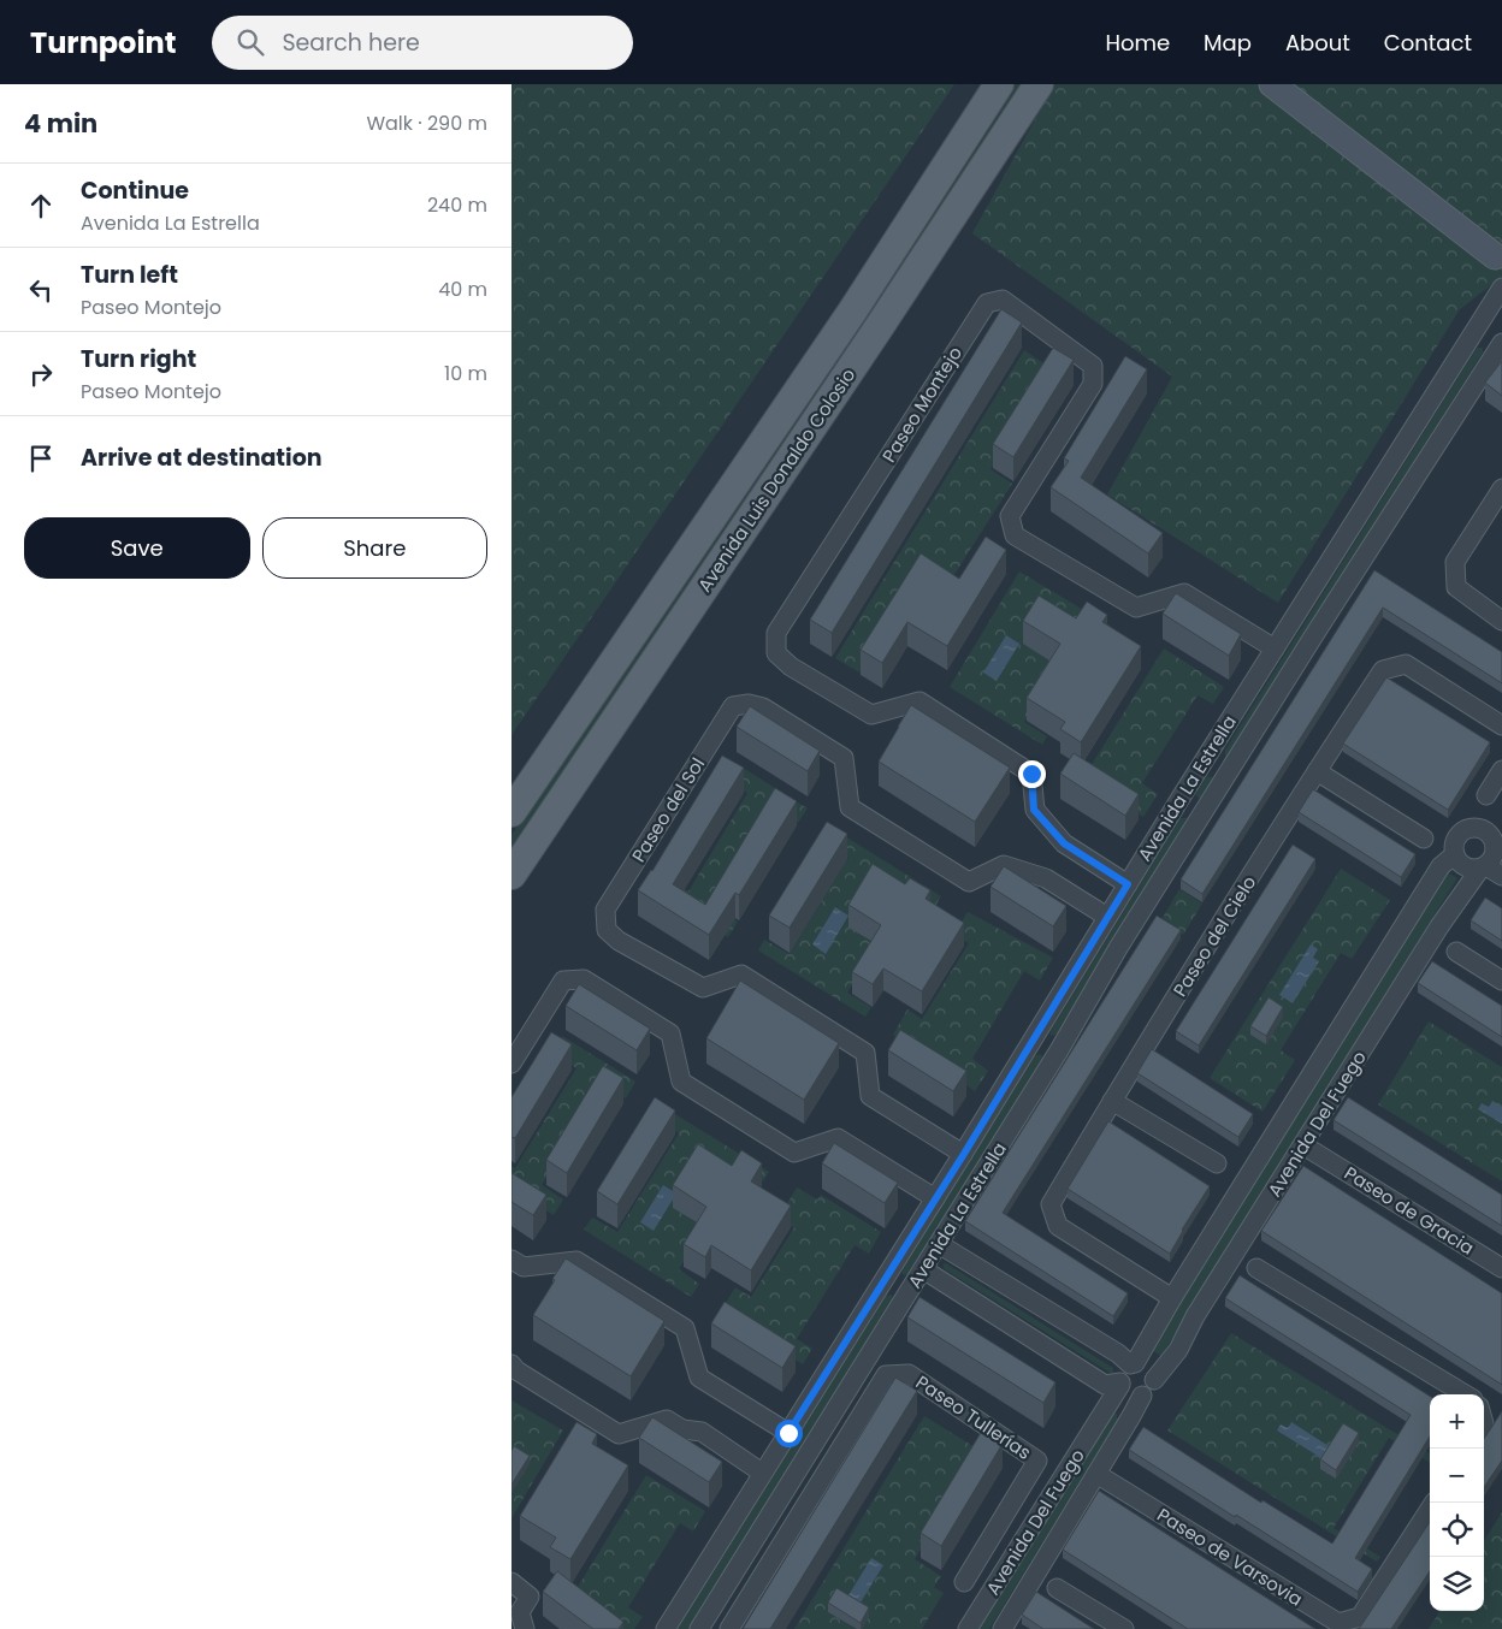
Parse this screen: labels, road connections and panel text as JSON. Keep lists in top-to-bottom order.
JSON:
{
  "streets": {
    "main road": ["Avenida Luis Donaldo Colosio"],
    "street": [
      "Paseo Montejo",
      "Avenida La Estrella",
      "Paseo del Sol",
      "Paseo del Cielo",
      "Avenida Del Fuego",
      "Paseo de Gracia",
      "Paseo Tullerías",
      "Paseo de Varsovia"
    ]
  },
  "crossings": [
    ["Paseo Montejo", "Avenida La Estrella"],
    ["Avenida La Estrella", "Paseo del Sol"],
    ["Paseo del Cielo", "Avenida Del Fuego"],
    ["Avenida Del Fuego", "Paseo de Gracia"],
    ["Avenida Del Fuego", "Paseo de Varsovia"]
  ],
  "page": {
    "header": "Turnpoint",
    "search": "Search here",
    "nav": [
      "Home",
      "Map",
      "About",
      "Contact"
    ],
    "heading": ["4 min", "Walk · 290 m"],
    "list": [
      ["Continue", "Avenida La Estrella", "240 m"],
      ["Turn left", "Paseo Montejo", "40 m"],
      ["Turn right", "Paseo Montejo", "10 m"],
      "Arrive at destination"
    ],
    "buttons": ["Save", "Share"],
    "map_buttons": ["+", "−"]
  }
}
